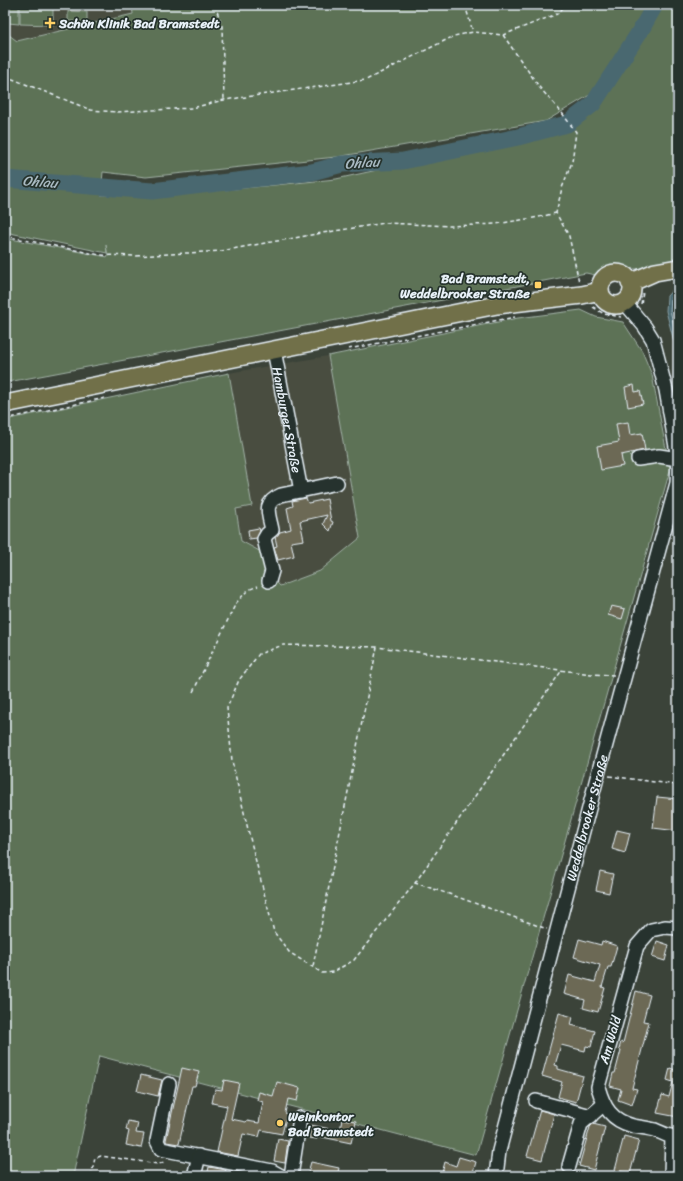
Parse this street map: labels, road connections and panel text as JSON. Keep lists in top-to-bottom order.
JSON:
{
  "streets": {
    "street": ["Hamburger Straße", "Weddelbrooker Straße", "Am Wald"]
  },
  "water": ["Ohlau"],
  "places": {
    "health": ["Schön Klinik Bad Bramstedt"],
    "transit": ["Bad Bramstedt, Weddelbrooker Straße"],
    "other": ["Weinkontor Bad Bramstedt"]
  }
}
